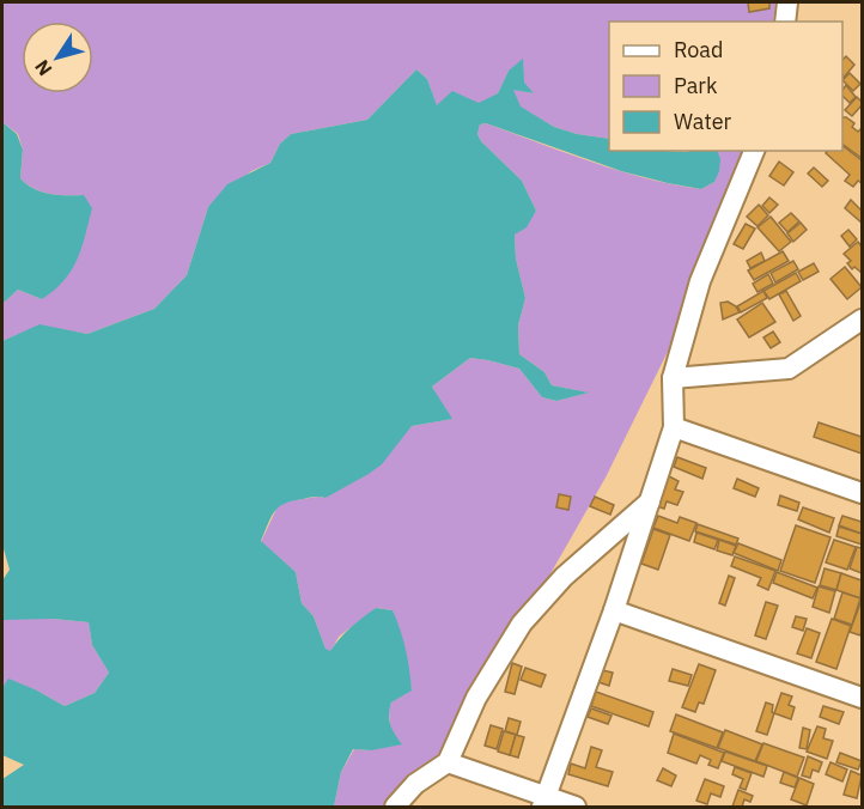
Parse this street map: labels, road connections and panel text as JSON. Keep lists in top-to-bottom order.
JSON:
{
  "legend": ["Road", "Park", "Water"],
  "north": "bottom left"
}
